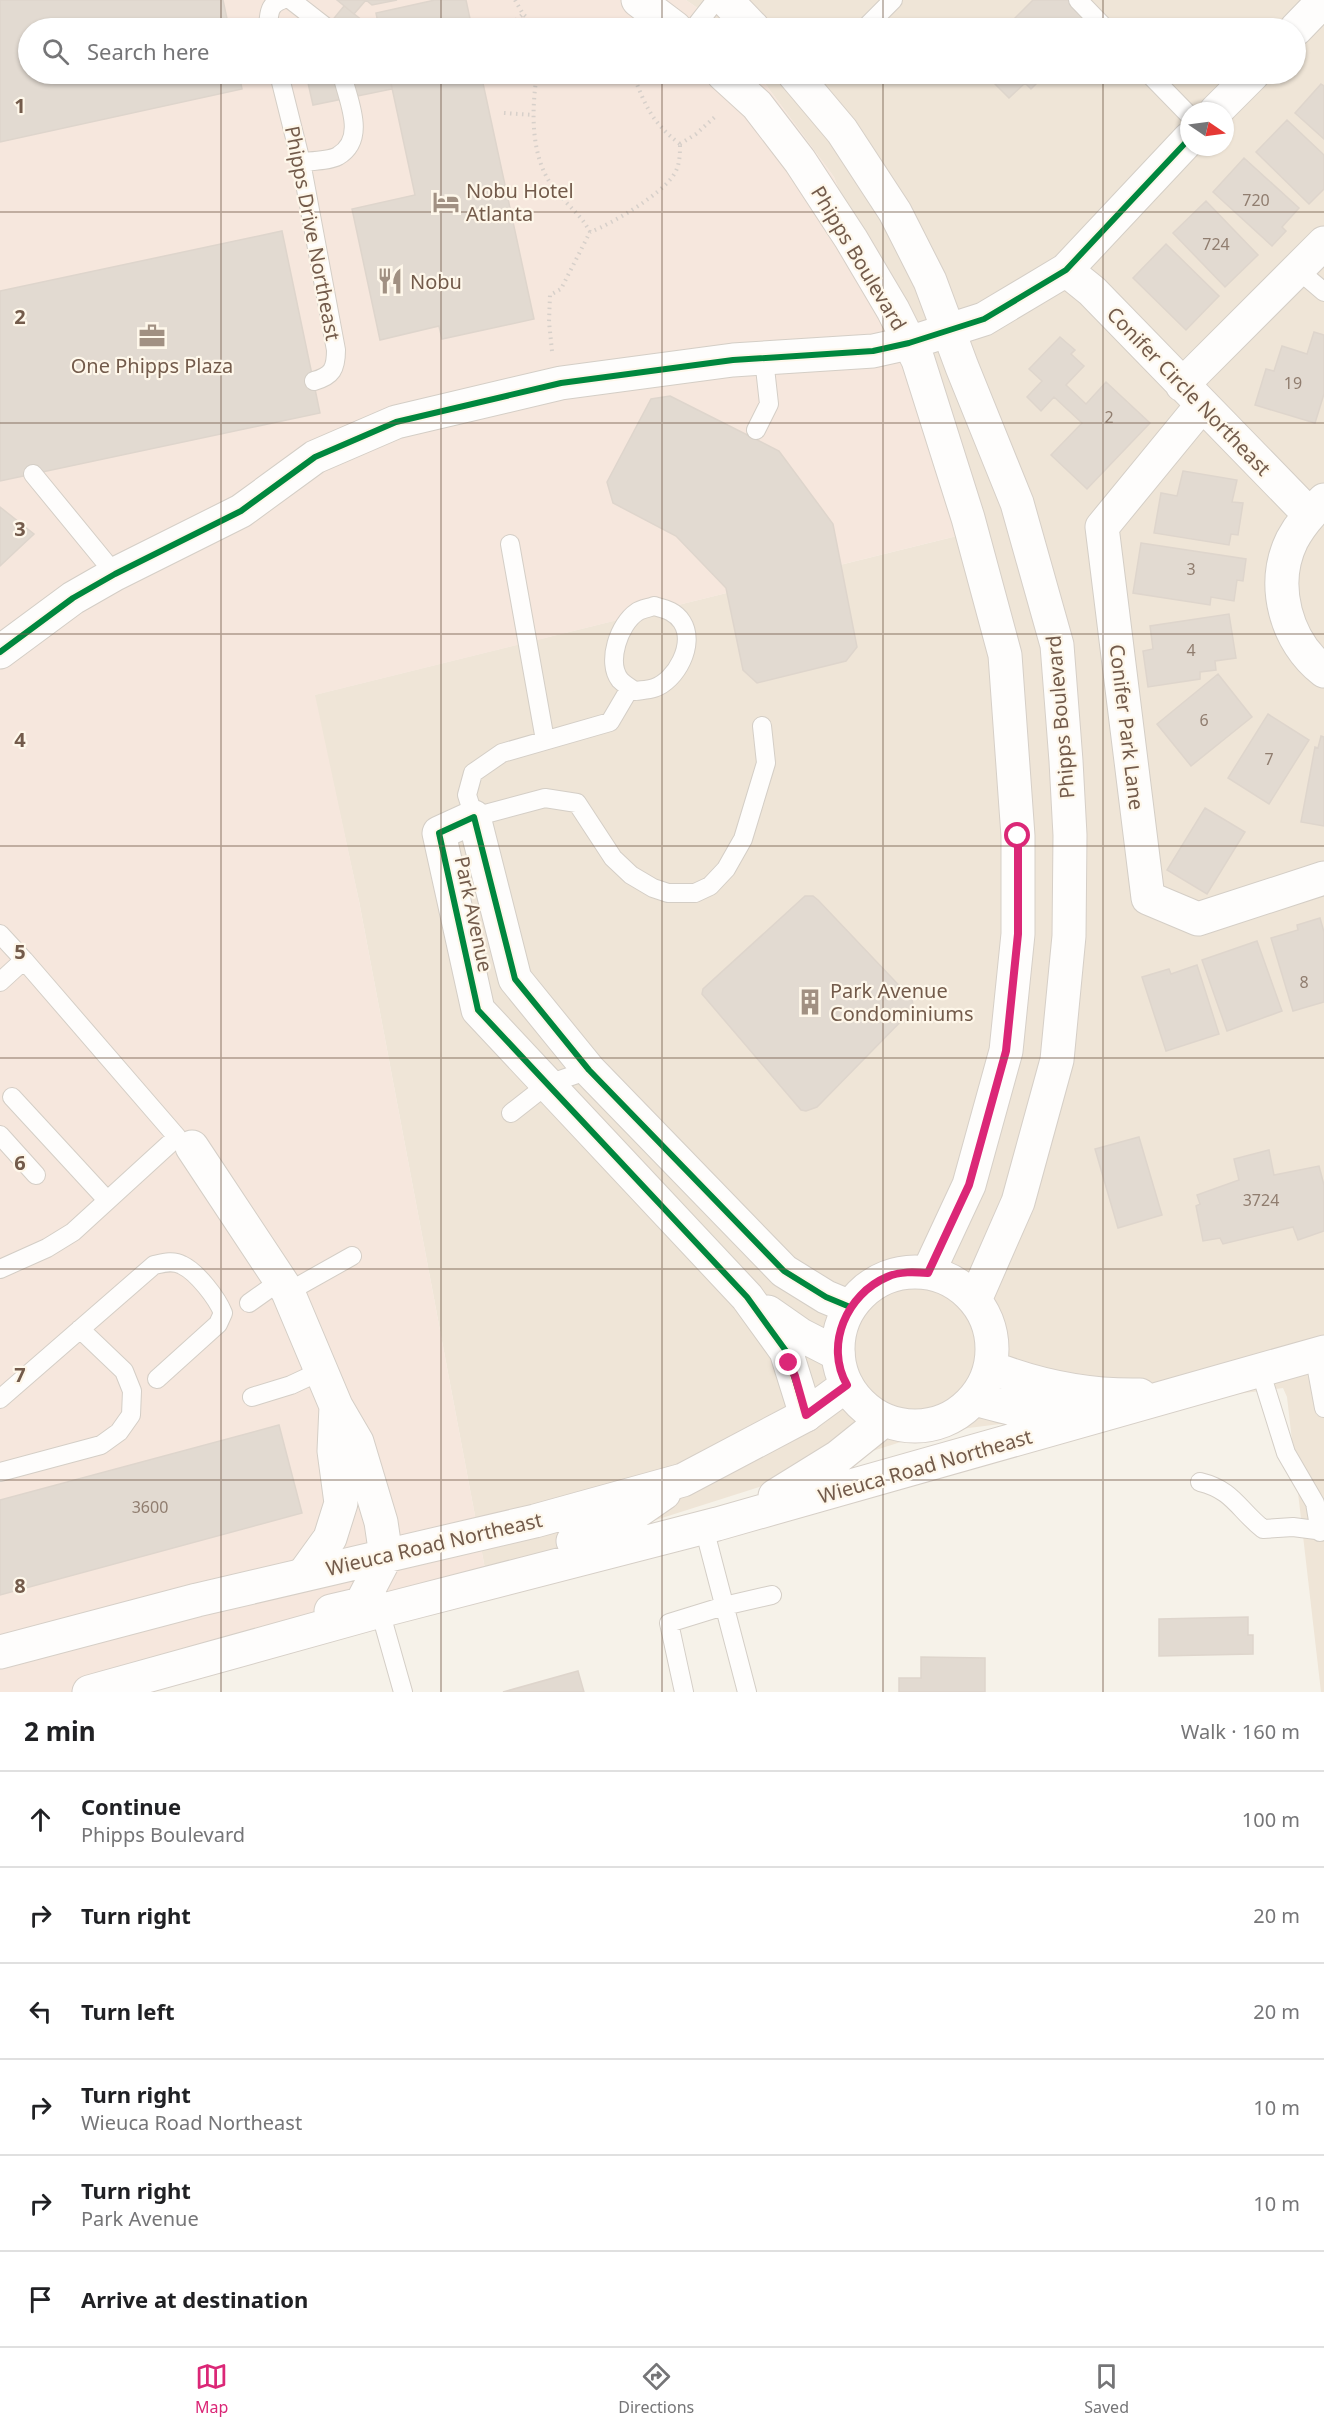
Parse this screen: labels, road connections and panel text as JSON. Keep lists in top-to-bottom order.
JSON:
{
  "streets": {
    "street": [
      "Phipps Boulevard",
      "Conifer Circle Northeast",
      "Conifer Park Lane",
      "Park Avenue",
      "Wieuca Road Northeast"
    ],
    "lane": ["Phipps Drive Northeast"]
  },
  "crossings": [
    ["Phipps Boulevard", "Park Avenue"],
    ["Phipps Boulevard", "Wieuca Road Northeast"],
    ["Conifer Circle Northeast", "Conifer Park Lane"],
    ["Park Avenue", "Wieuca Road Northeast"]
  ],
  "places": {
    "hotel": ["Nobu Hotel Atlanta"],
    "restaurant": ["Nobu"],
    "office": ["One Phipps Plaza"],
    "building": ["Park Avenue Condominiums"]
  },
  "house_numbers": [
    "720",
    "724",
    "19",
    "2",
    "3",
    "4",
    "6",
    "7",
    "8",
    "3724",
    "3600"
  ],
  "north": "right",
  "page": {
    "search": "Search here",
    "heading": ["2 min", "Walk · 160 m"],
    "list": [
      ["Continue", "Phipps Boulevard", "100 m"],
      ["Turn right", "20 m"],
      ["Turn left", "20 m"],
      ["Turn right", "Wieuca Road Northeast", "10 m"],
      ["Turn right", "Park Avenue", "10 m"],
      "Arrive at destination"
    ],
    "nav": ["Map", "Directions", "Saved"]
  },
  "grid": {
    "rows": [
      "1",
      "2",
      "3",
      "4",
      "5",
      "6",
      "7",
      "8"
    ]
  }
}
